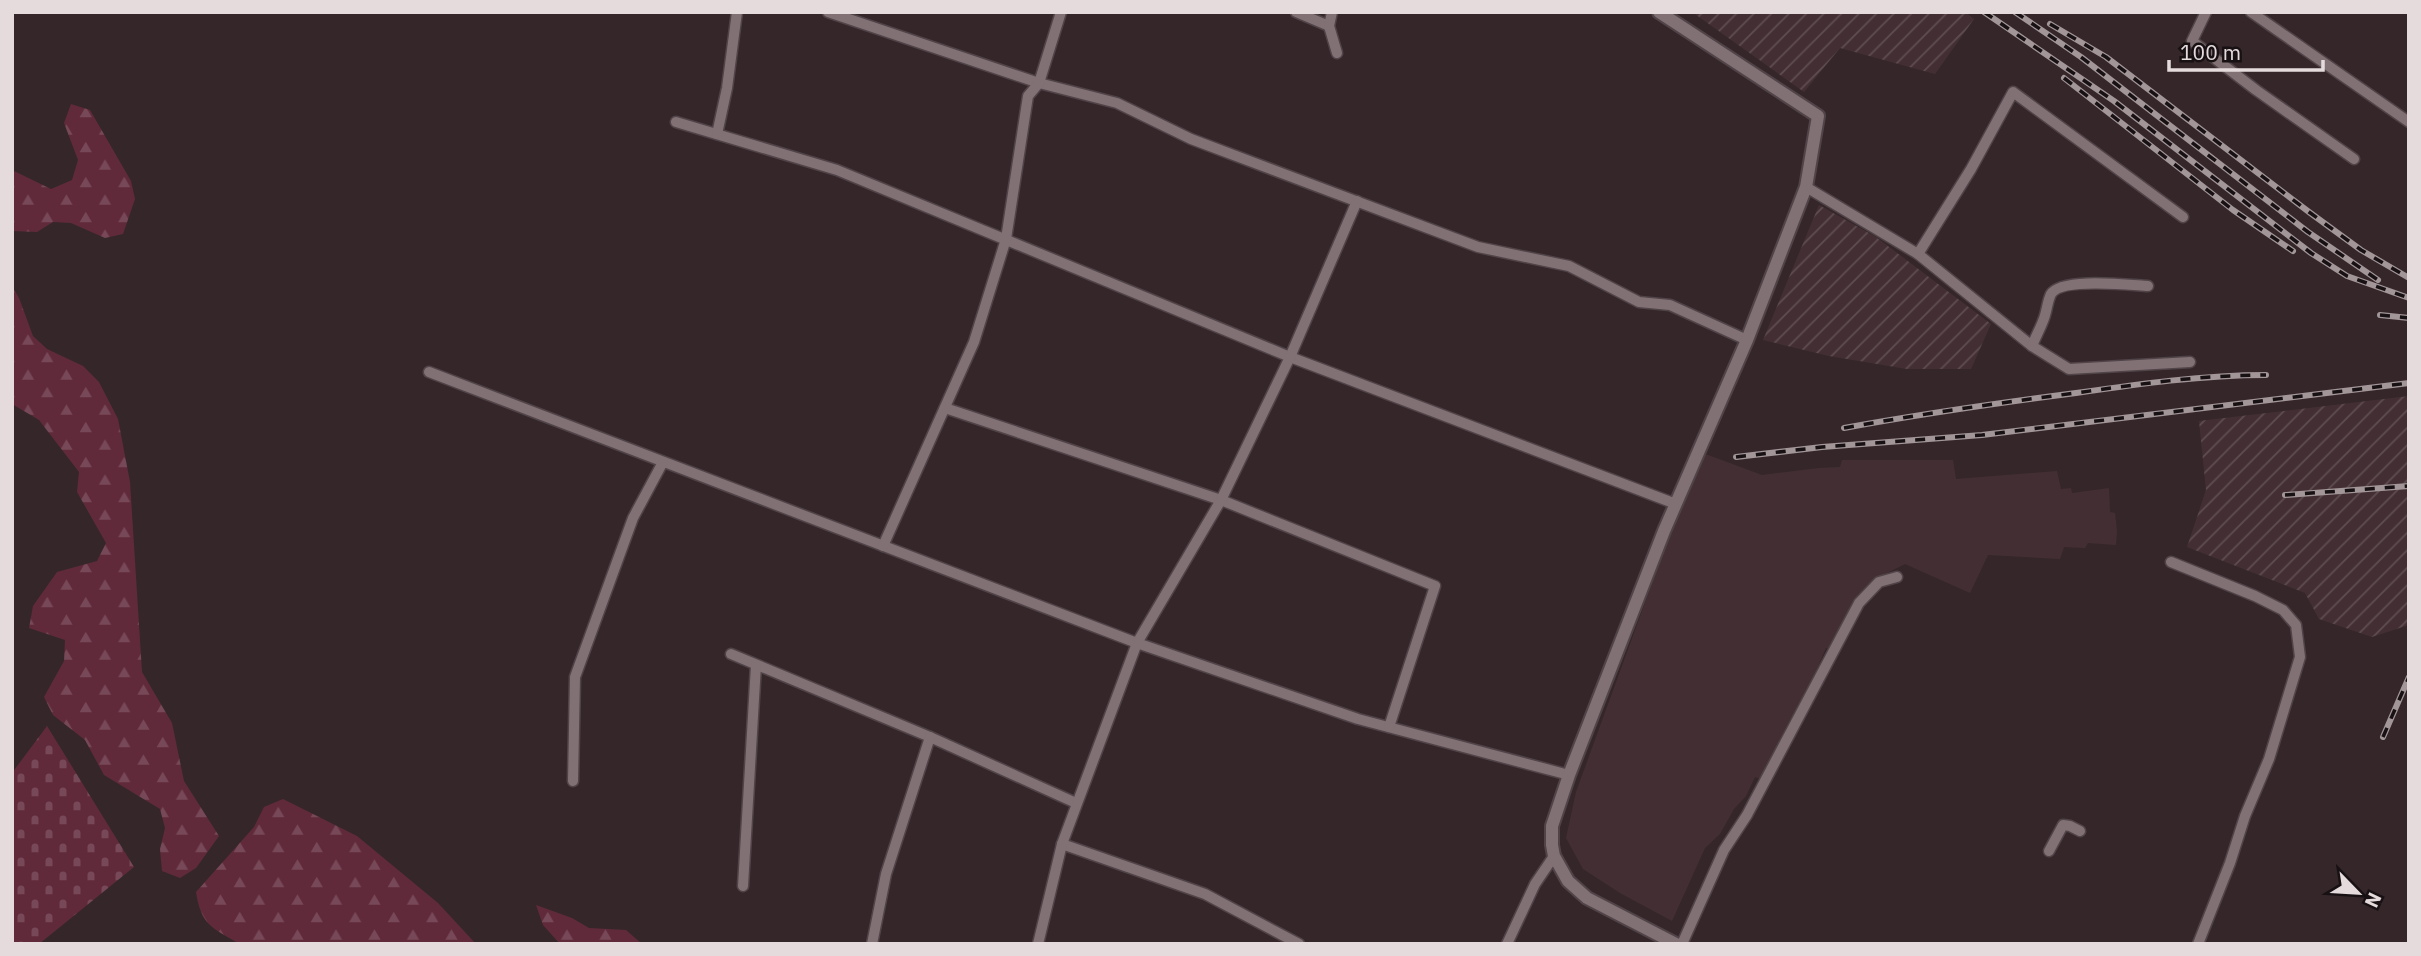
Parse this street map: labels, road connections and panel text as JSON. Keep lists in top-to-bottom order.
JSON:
{
  "scale_bar": "100 m",
  "north": "bottom right"
}
